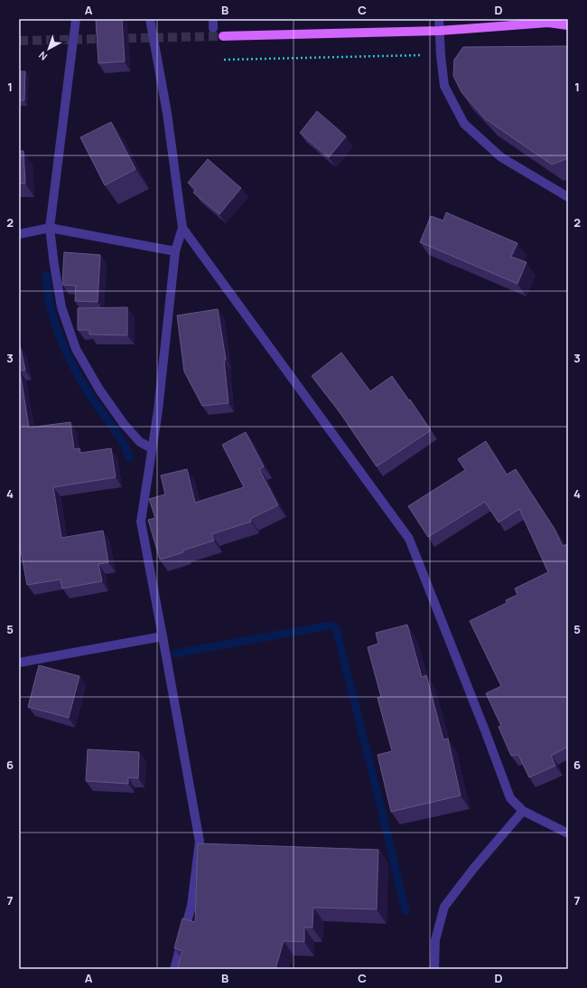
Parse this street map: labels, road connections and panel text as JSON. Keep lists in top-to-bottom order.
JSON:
{
  "north": "bottom left",
  "grid": {
    "columns": [
      "A",
      "B",
      "C",
      "D"
    ],
    "rows": [
      "1",
      "2",
      "3",
      "4",
      "5",
      "6",
      "7"
    ]
  }
}
